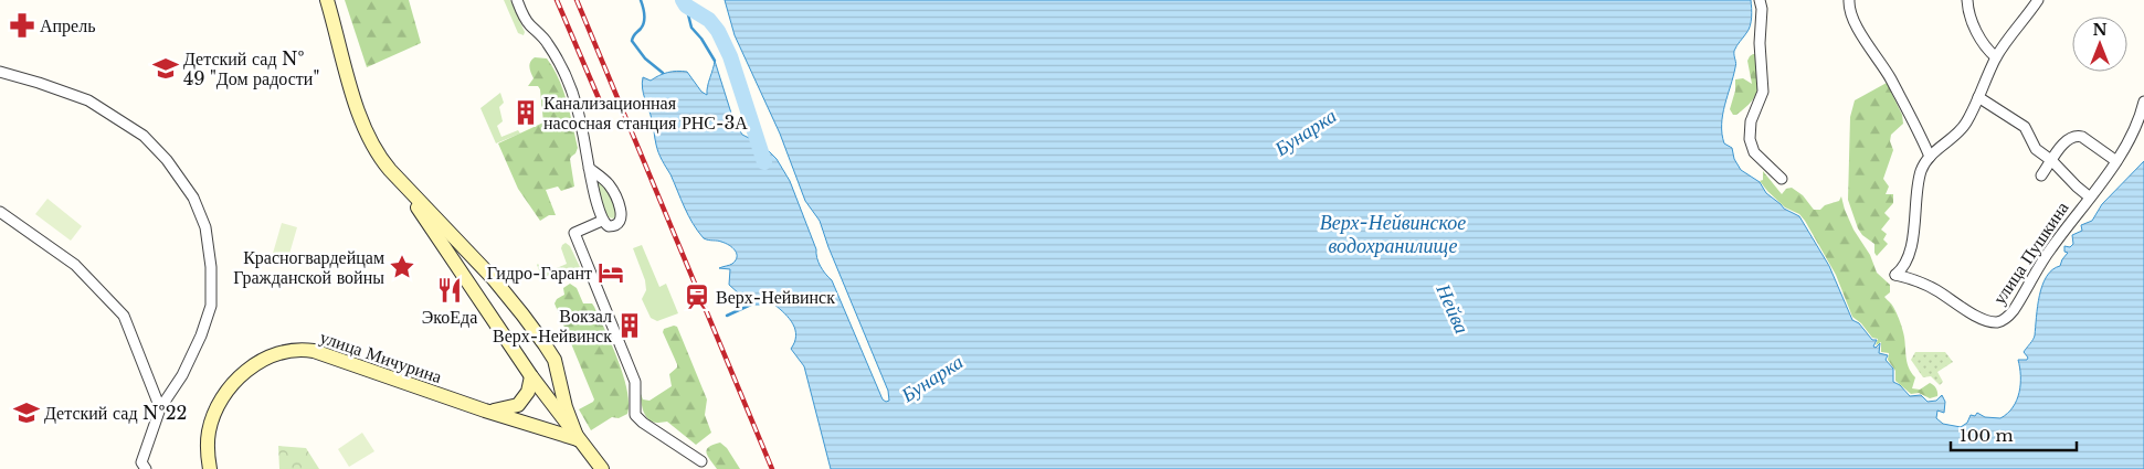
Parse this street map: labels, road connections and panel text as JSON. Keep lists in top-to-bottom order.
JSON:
{
  "streets": {
    "street": ["улица Пушкина", "улица Мичурина"]
  },
  "water": ["Бунарка", "Верх-Нейвинское водохранилище", "Нейва"],
  "places": {
    "pharmacy": ["Апрель"],
    "school or university": ["Детский сад № 49 \"Дом радости\"", "Детский сад №22"],
    "building": ["Канализационная насосная станция РНС-3А", "Вокзал Верх-Нейвинск"],
    "place": ["Красногвардейцам Гражданской войны"],
    "hotel": ["Гидро-Гарант"],
    "restaurant": ["ЭкоЕда"],
    "station": ["Верх-Нейвинск"]
  },
  "scale_bar": "100 m",
  "north": "top"
}
